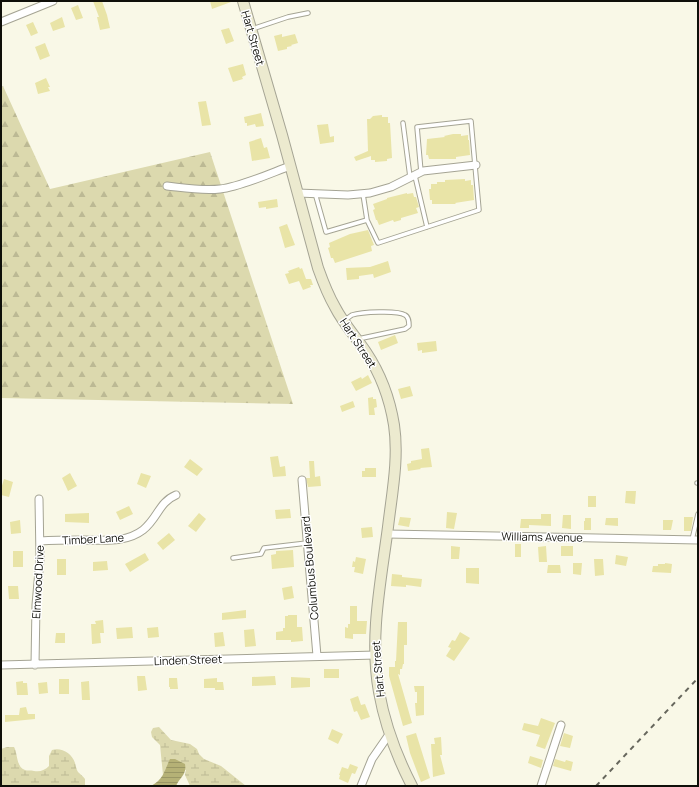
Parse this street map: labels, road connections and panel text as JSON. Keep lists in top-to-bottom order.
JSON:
{
  "streets": {
    "main road": ["Hart Street"],
    "street": [
      "Williams Avenue",
      "Timber Lane",
      "Columbus Boulevard",
      "Elmwood Drive",
      "Linden Street"
    ]
  },
  "crossings": [
    ["Hart Street", "Williams Avenue"],
    ["Hart Street", "Linden Street"],
    ["Timber Lane", "Elmwood Drive"],
    ["Columbus Boulevard", "Linden Street"],
    ["Elmwood Drive", "Linden Street"]
  ]
}
